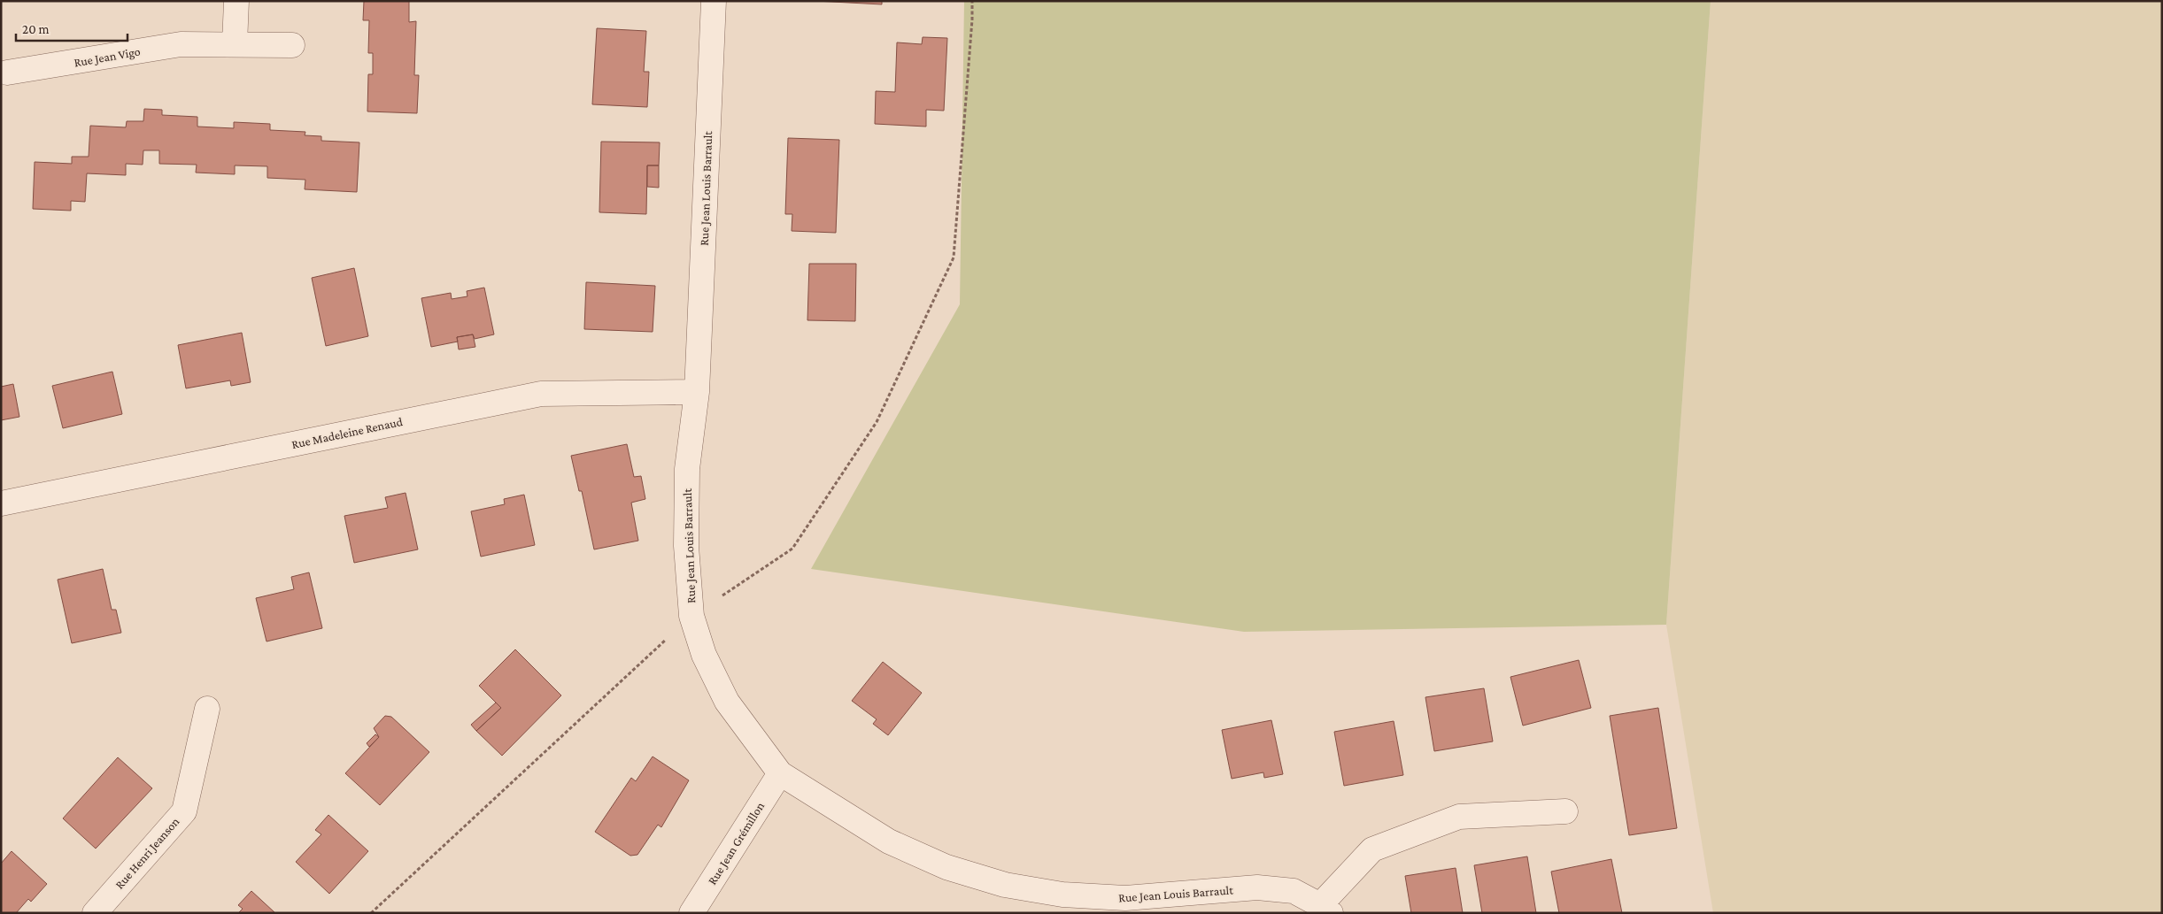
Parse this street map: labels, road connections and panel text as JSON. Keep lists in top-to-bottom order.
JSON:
{
  "streets": {
    "street": [
      "Rue Jean Vigo",
      "Rue Jean Louis Barrault",
      "Rue Madeleine Renaud",
      "Rue Jean Grémillon",
      "Rue Henri Jeanson"
    ]
  },
  "crossings": [
    ["Rue Jean Louis Barrault", "Rue Madeleine Renaud"],
    ["Rue Jean Louis Barrault", "Rue Jean Grémillon"]
  ],
  "scale_bar": "20 m"
}
